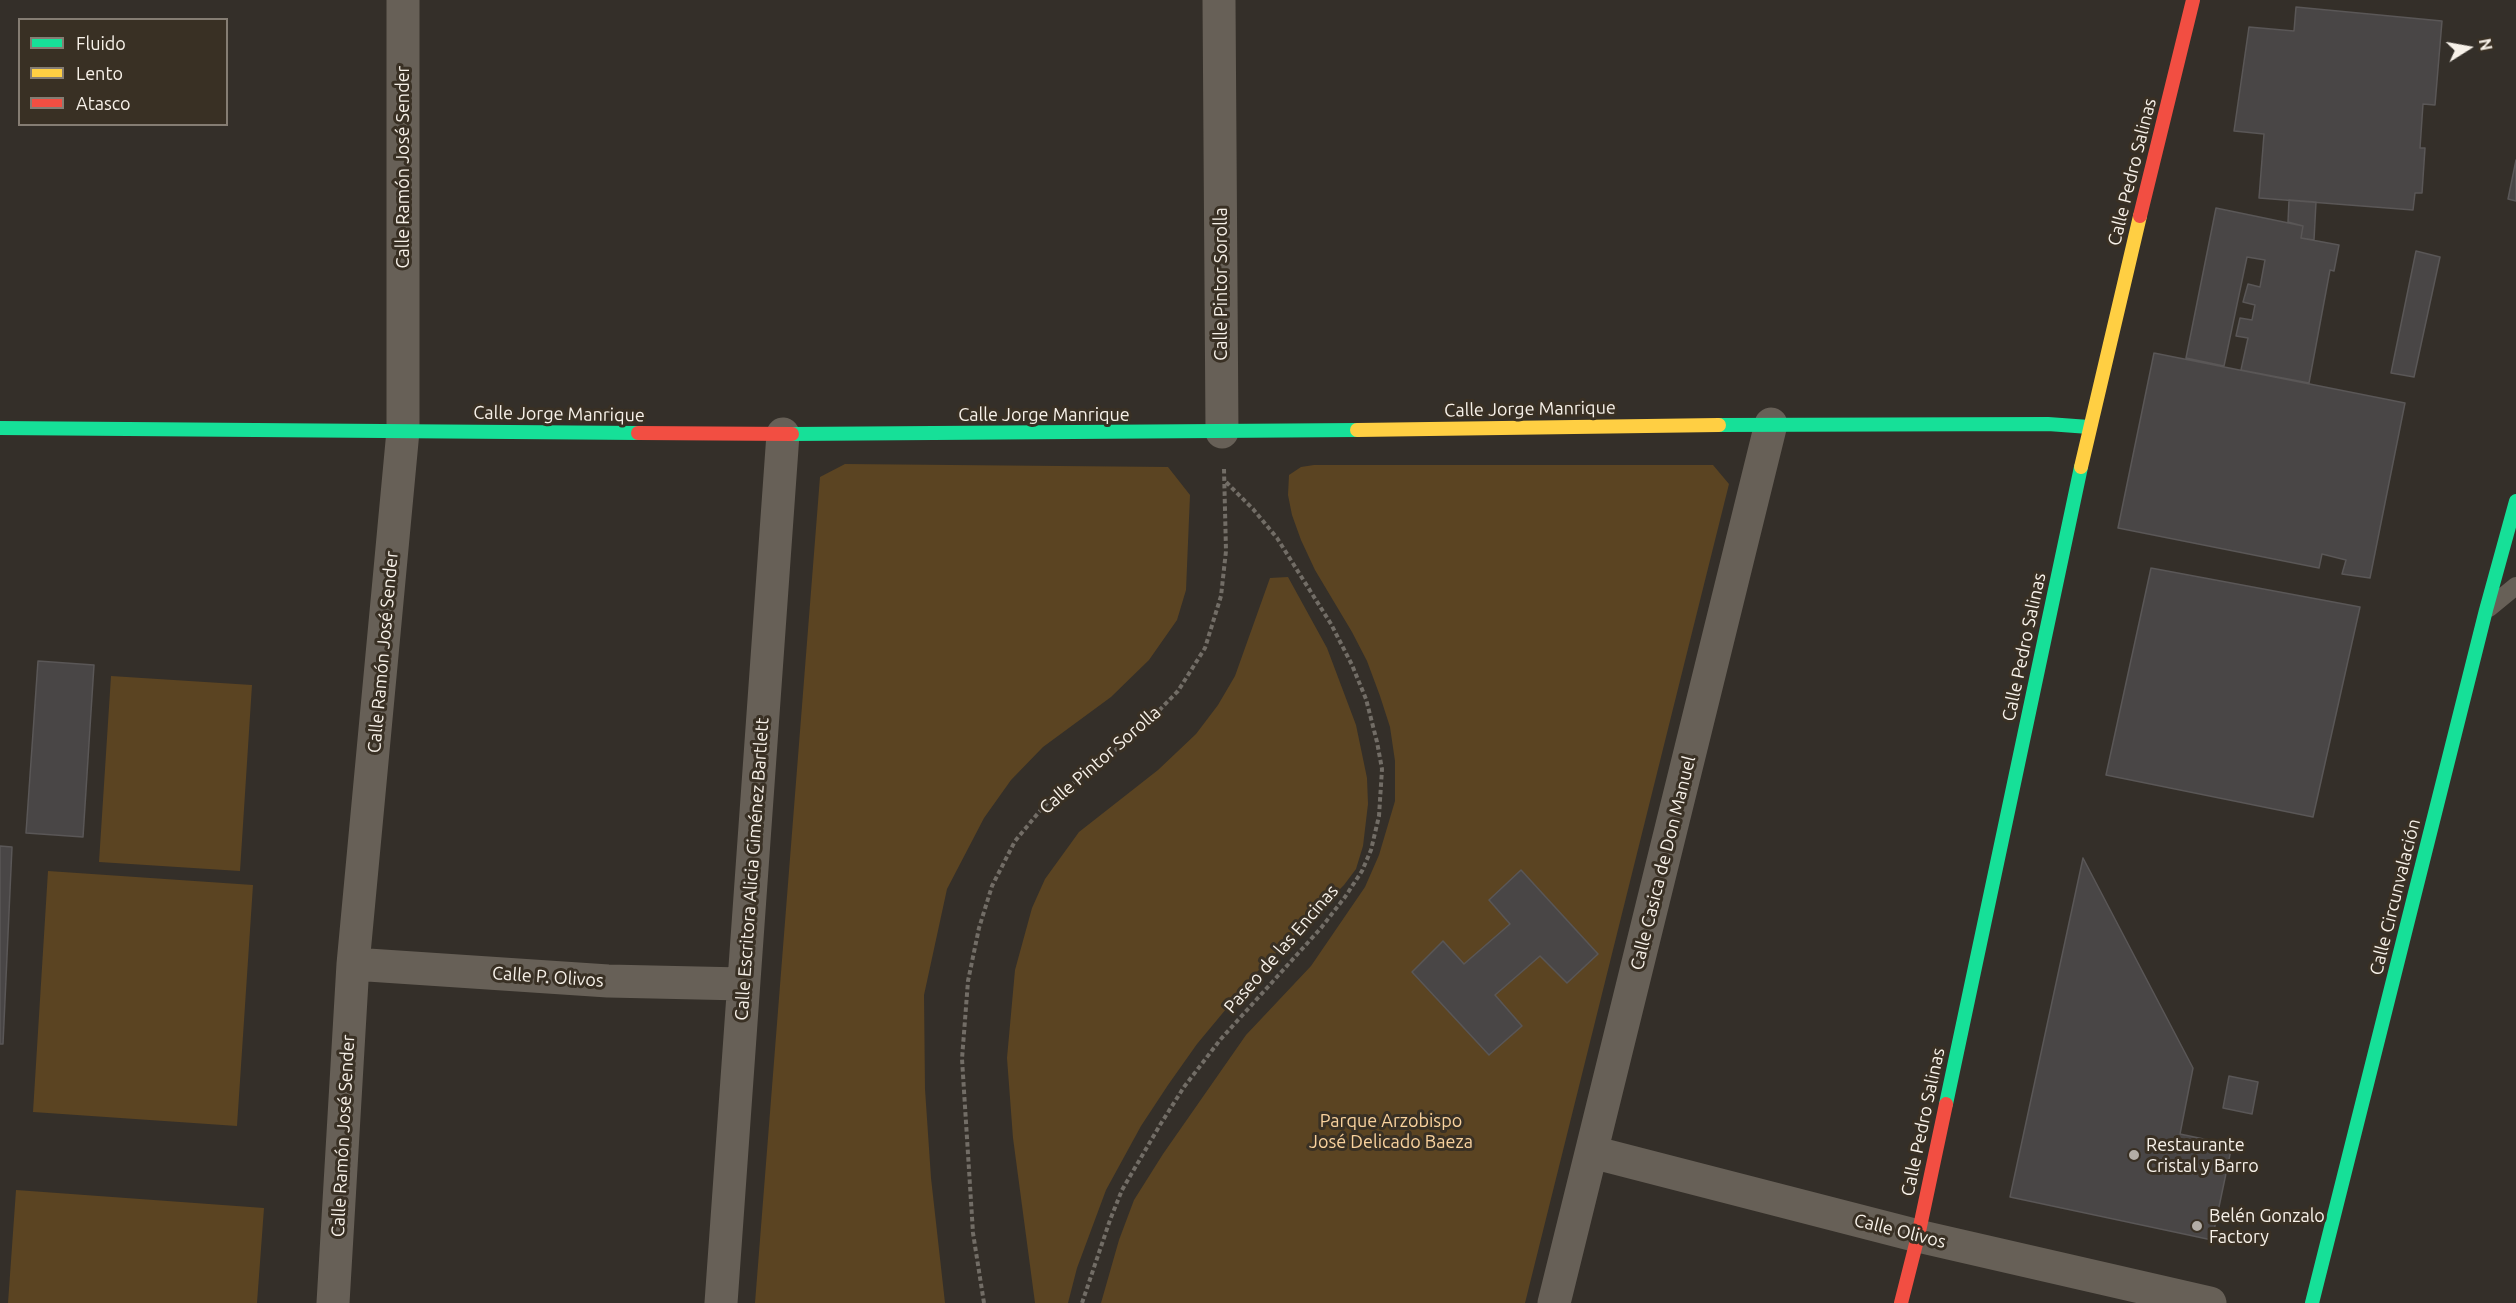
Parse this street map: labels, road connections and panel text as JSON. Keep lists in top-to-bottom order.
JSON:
{
  "streets": {
    "street": [
      "Calle Ramón José Sender",
      "Calle Pedro Salinas",
      "Calle Pintor Sorolla",
      "Calle Jorge Manrique",
      "Calle Casica de Don Manuel",
      "Calle Escritora Alicia Giménez Bartlett",
      "Calle Circunvalación",
      "Calle P. Olivos",
      "Calle Olivos"
    ],
    "path": ["Paseo de las Encinas"]
  },
  "crossings": [
    ["Calle Ramón José Sender", "Calle Jorge Manrique"],
    ["Calle Ramón José Sender", "Calle P. Olivos"],
    ["Calle Pedro Salinas", "Calle Jorge Manrique"],
    ["Calle Pedro Salinas", "Calle Olivos"],
    ["Calle Pintor Sorolla", "Calle Jorge Manrique"],
    ["Calle Pintor Sorolla", "Paseo de las Encinas"],
    ["Calle Jorge Manrique", "Calle Casica de Don Manuel"],
    ["Calle Jorge Manrique", "Calle Escritora Alicia Giménez Bartlett"],
    ["Calle Casica de Don Manuel", "Calle Olivos"],
    ["Calle Escritora Alicia Giménez Bartlett", "Calle P. Olivos"]
  ],
  "parks": ["Parque Arzobispo José Delicado Baeza"],
  "places": ["Restaurante Cristal y Barro", "Belén Gonzalo Factory"],
  "legend": ["Fluido", "Lento", "Atasco"],
  "north": "right"
}
